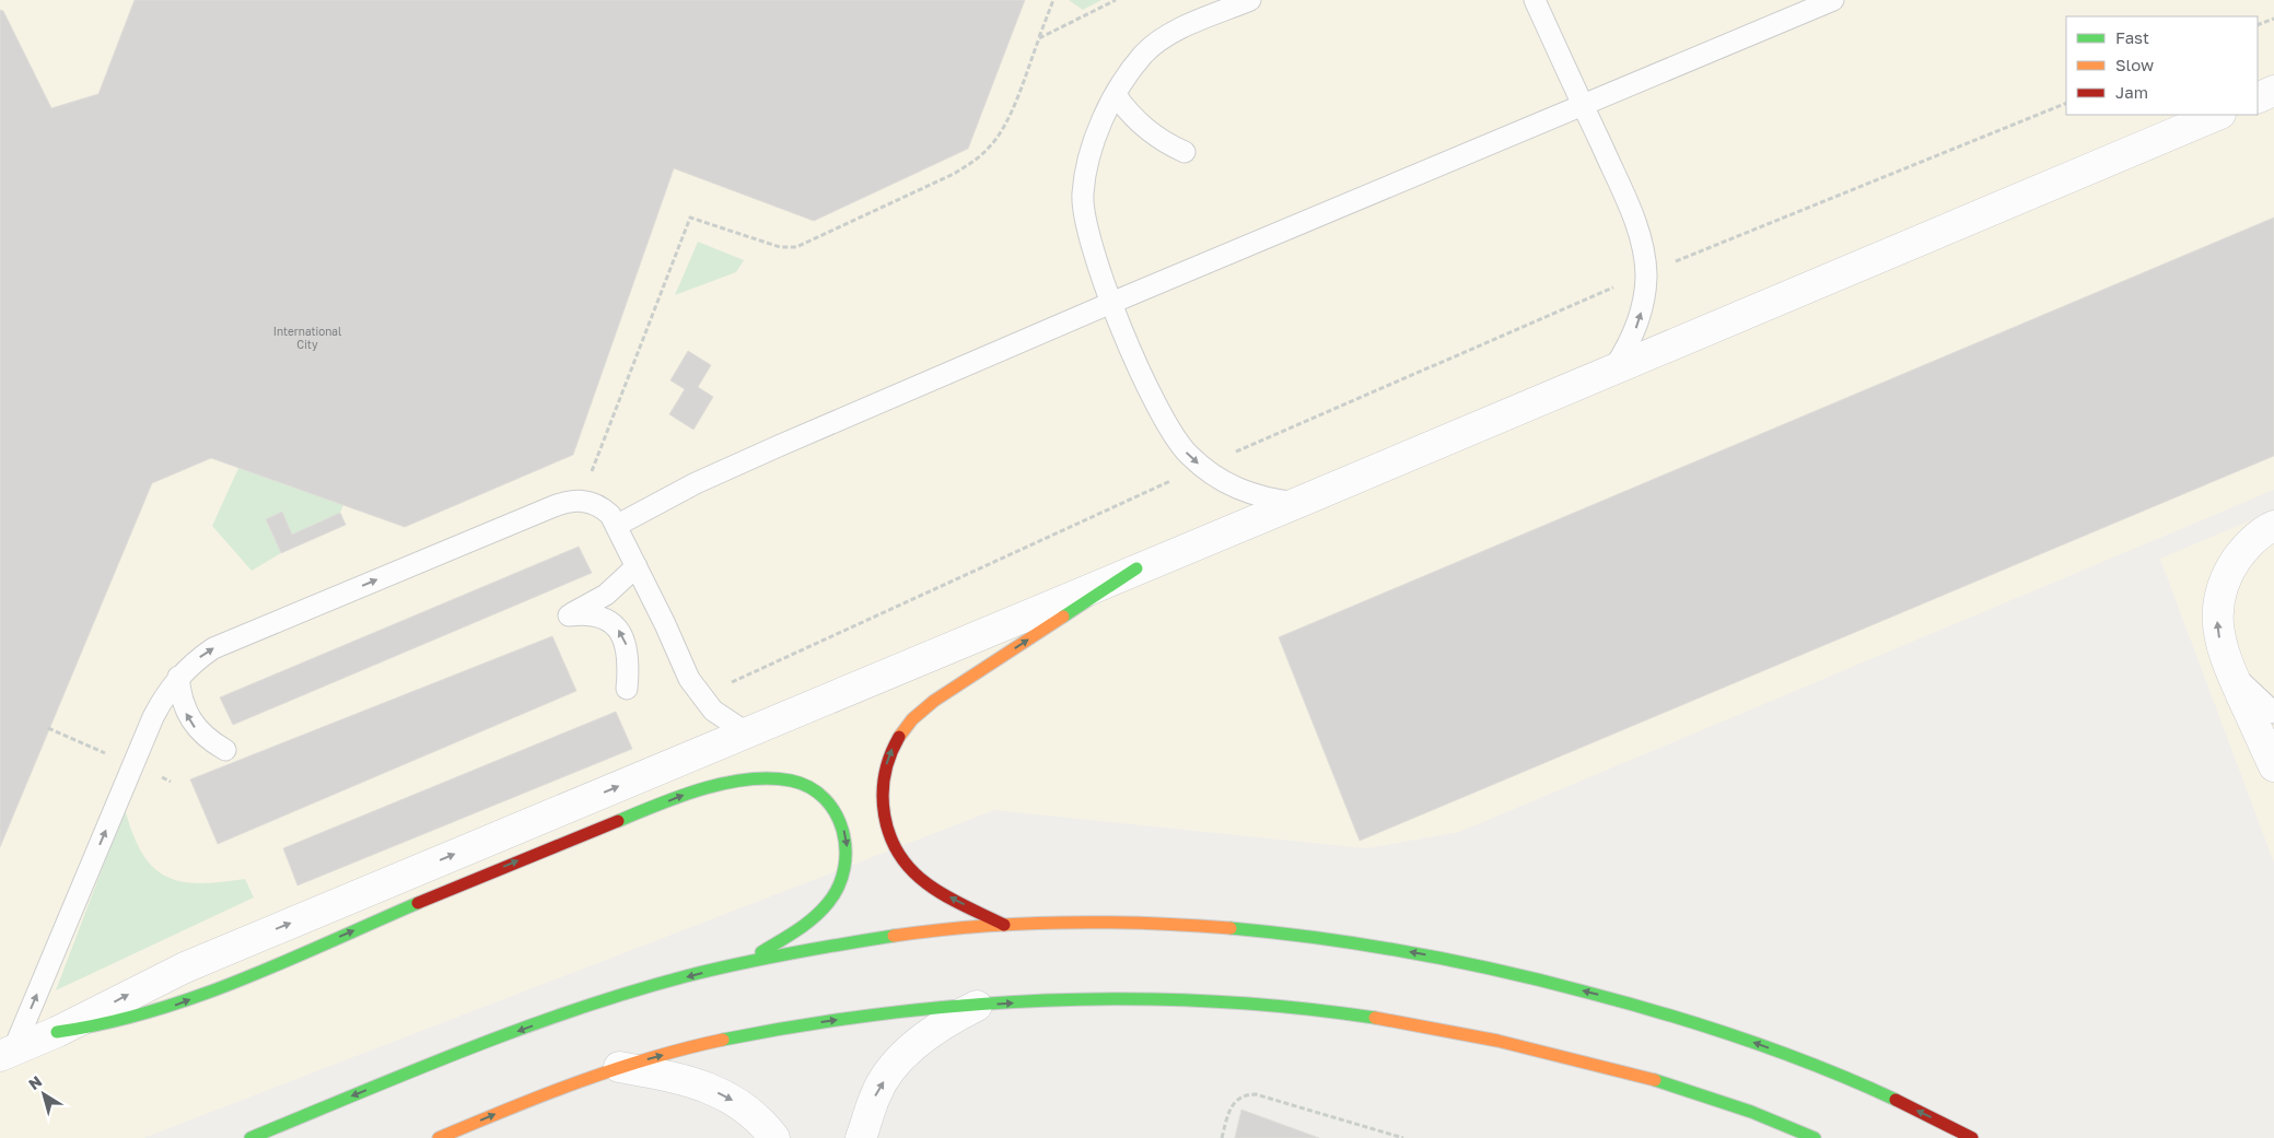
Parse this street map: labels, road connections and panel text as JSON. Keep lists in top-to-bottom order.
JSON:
{
  "house_numbers": ["International City"],
  "legend": ["Fast", "Slow", "Jam"],
  "north": "top left"
}
